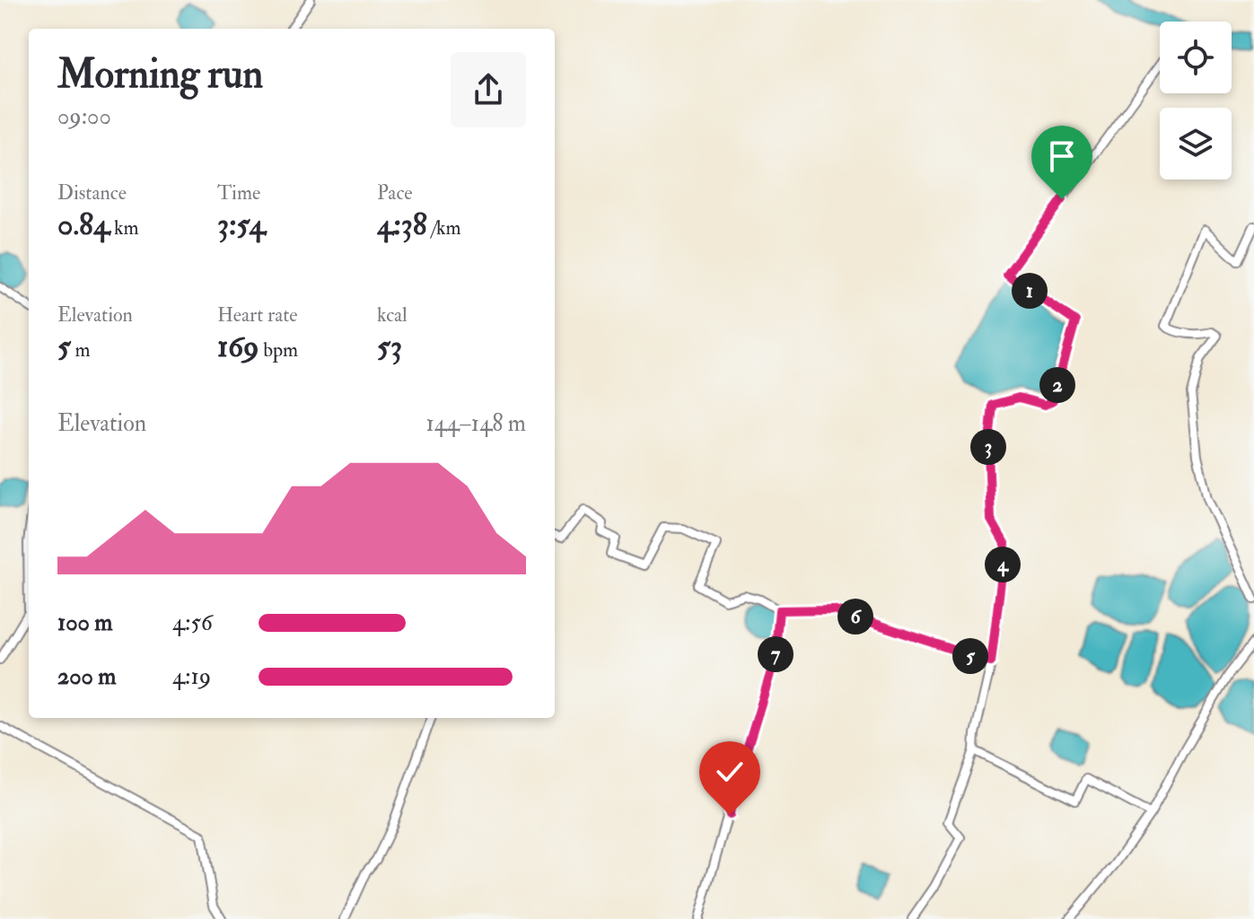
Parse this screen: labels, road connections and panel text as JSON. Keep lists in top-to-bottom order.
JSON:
{
  "page": {
    "heading": ["Morning run", "09:00"],
    "stats": [
      ["Distance", "0.84 km"],
      ["Time", "3:54"],
      ["Pace", "4:38 /km"],
      ["Elevation", "5 m"],
      ["Heart rate", "169 bpm"],
      ["kcal", "53"]
    ],
    "pins": [
      "1",
      "2",
      "3",
      "4",
      "6",
      "7",
      "5"
    ],
    "chart": ["Elevation", "144–148 m"],
    "list": [
      {
        "name": "100 m",
        "note": "4:56"
      },
      {
        "name": "200 m",
        "note": "4:19"
      }
    ]
  }
}
